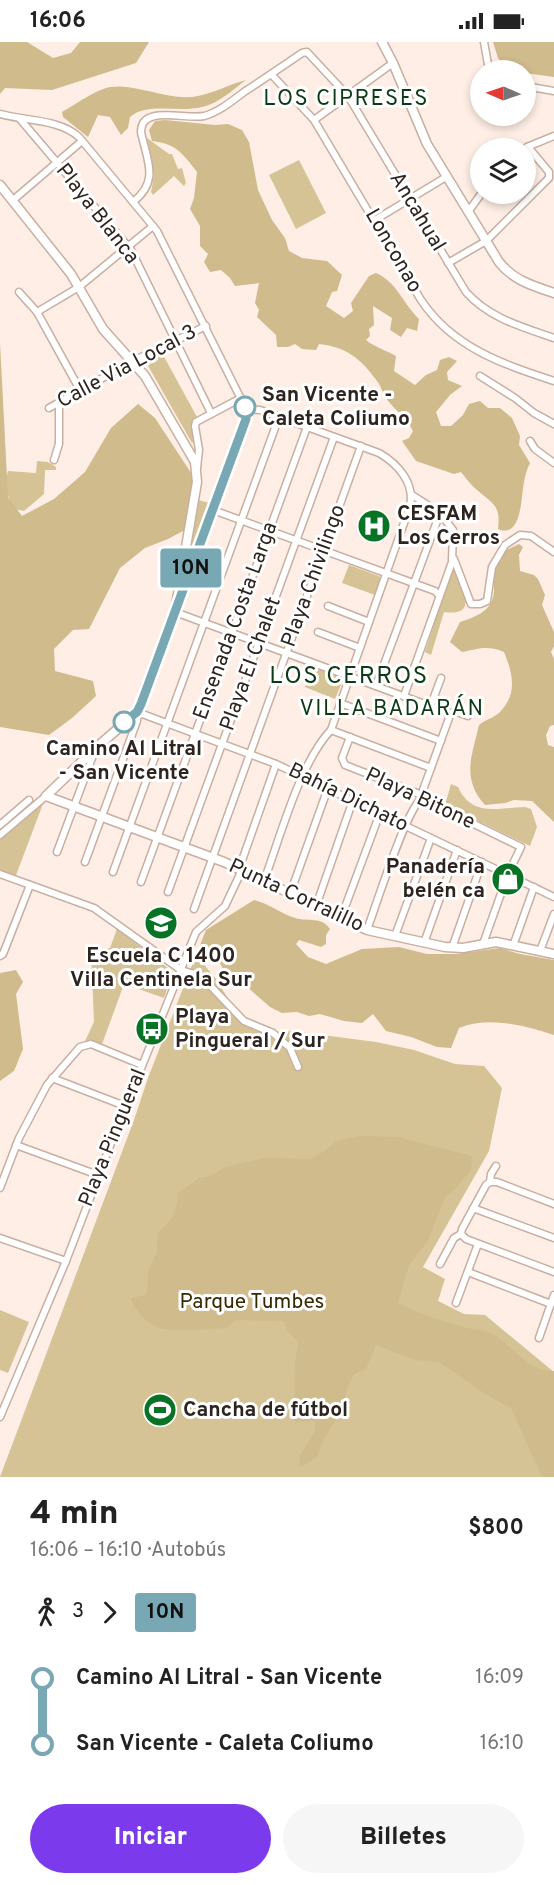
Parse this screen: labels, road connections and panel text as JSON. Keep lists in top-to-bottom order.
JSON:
{
  "streets": {
    "street": [
      "Ancahual",
      "Playa Blanca",
      "Lonconao",
      "Calle Via Local 3",
      "Playa Chivilingo",
      "Ensenada Costa Larga",
      "Playa El Chalet",
      "Bahía Dichato",
      "Playa Bitone",
      "Punta Corralillo",
      "Playa Pingueral"
    ]
  },
  "crossings": [
    ["Ancahual", "Lonconao"],
    ["Playa Blanca", "Calle Via Local 3"],
    ["Playa Chivilingo", "Bahía Dichato"],
    ["Playa Chivilingo", "Punta Corralillo"],
    ["Ensenada Costa Larga", "Bahía Dichato"],
    ["Ensenada Costa Larga", "Punta Corralillo"],
    ["Playa El Chalet", "Bahía Dichato"],
    ["Playa El Chalet", "Punta Corralillo"],
    ["Bahía Dichato", "Playa Bitone"],
    ["Bahía Dichato", "Playa Pingueral"],
    ["Punta Corralillo", "Playa Pingueral"]
  ],
  "districts": ["LOS CIPRESES", "LOS CERROS", "VILLA BADARÁN"],
  "parks": ["Parque Tumbes"],
  "places": {
    "other": ["San Vicente - Caleta Coliumo", "Camino Al Litral - San Vicente"],
    "hospital": ["CESFAM Los Cerros"],
    "shop": ["Panadería belén ca"],
    "school or university": ["Escuela C 1400 Villa Centinela Sur"],
    "bus stop": ["Playa Pingueral / Sur"],
    "sports": ["Cancha de fútbol"]
  },
  "lines": ["bus line 10N"],
  "north": "left",
  "page": {
    "status": "16:06",
    "on_map": "10N",
    "heading": ["4 min", "16:06 – 16:10 · Autobús", "$800"],
    "legs": ["3", "10N"],
    "list": [
      {
        "name": "Camino Al Litral - San Vicente",
        "value": "16:09"
      },
      {
        "name": "San Vicente - Caleta Coliumo",
        "value": "16:10"
      }
    ],
    "buttons": ["Iniciar", "Billetes"]
  }
}
